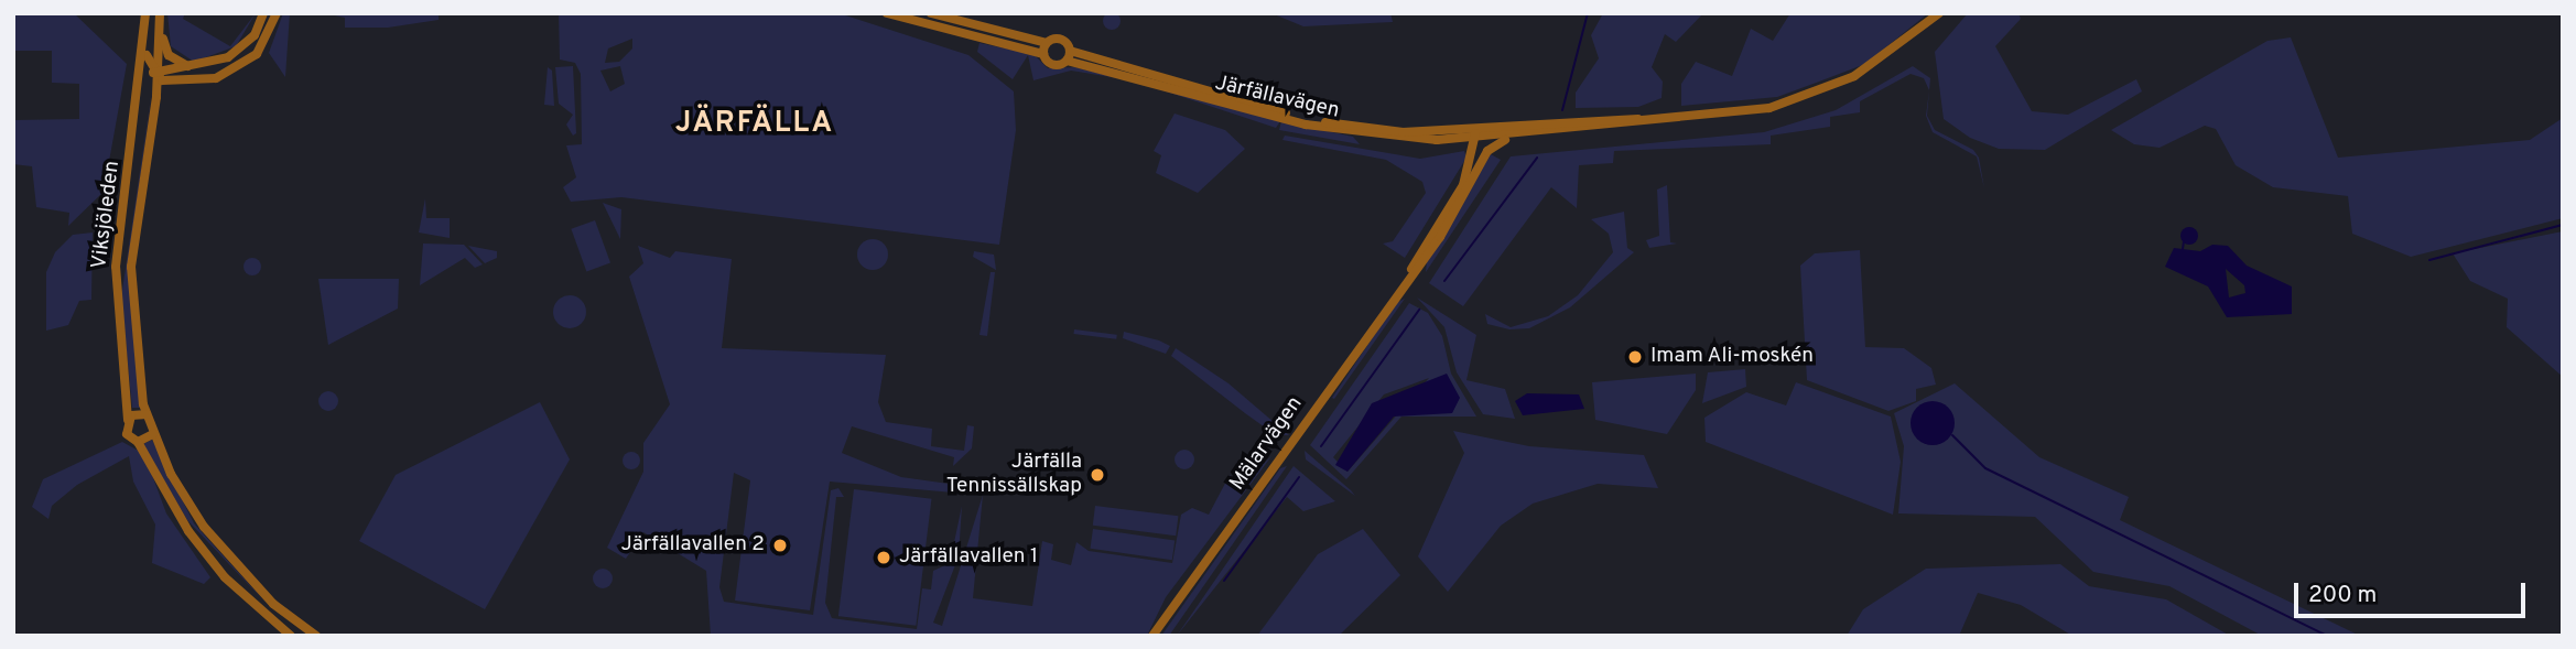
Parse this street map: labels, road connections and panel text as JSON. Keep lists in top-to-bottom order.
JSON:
{
  "streets": {
    "street": ["Järfällavägen", "Viksjöleden", "Mälarvägen"]
  },
  "crossings": [
    ["Järfällavägen", "Mälarvägen"]
  ],
  "districts": ["JÄRFÄLLA"],
  "places": [
    "Imam Ali-moskén",
    "Järfälla Tennissällskap",
    "Järfällavallen 2",
    "Järfällavallen 1"
  ],
  "scale_bar": "200 m"
}
